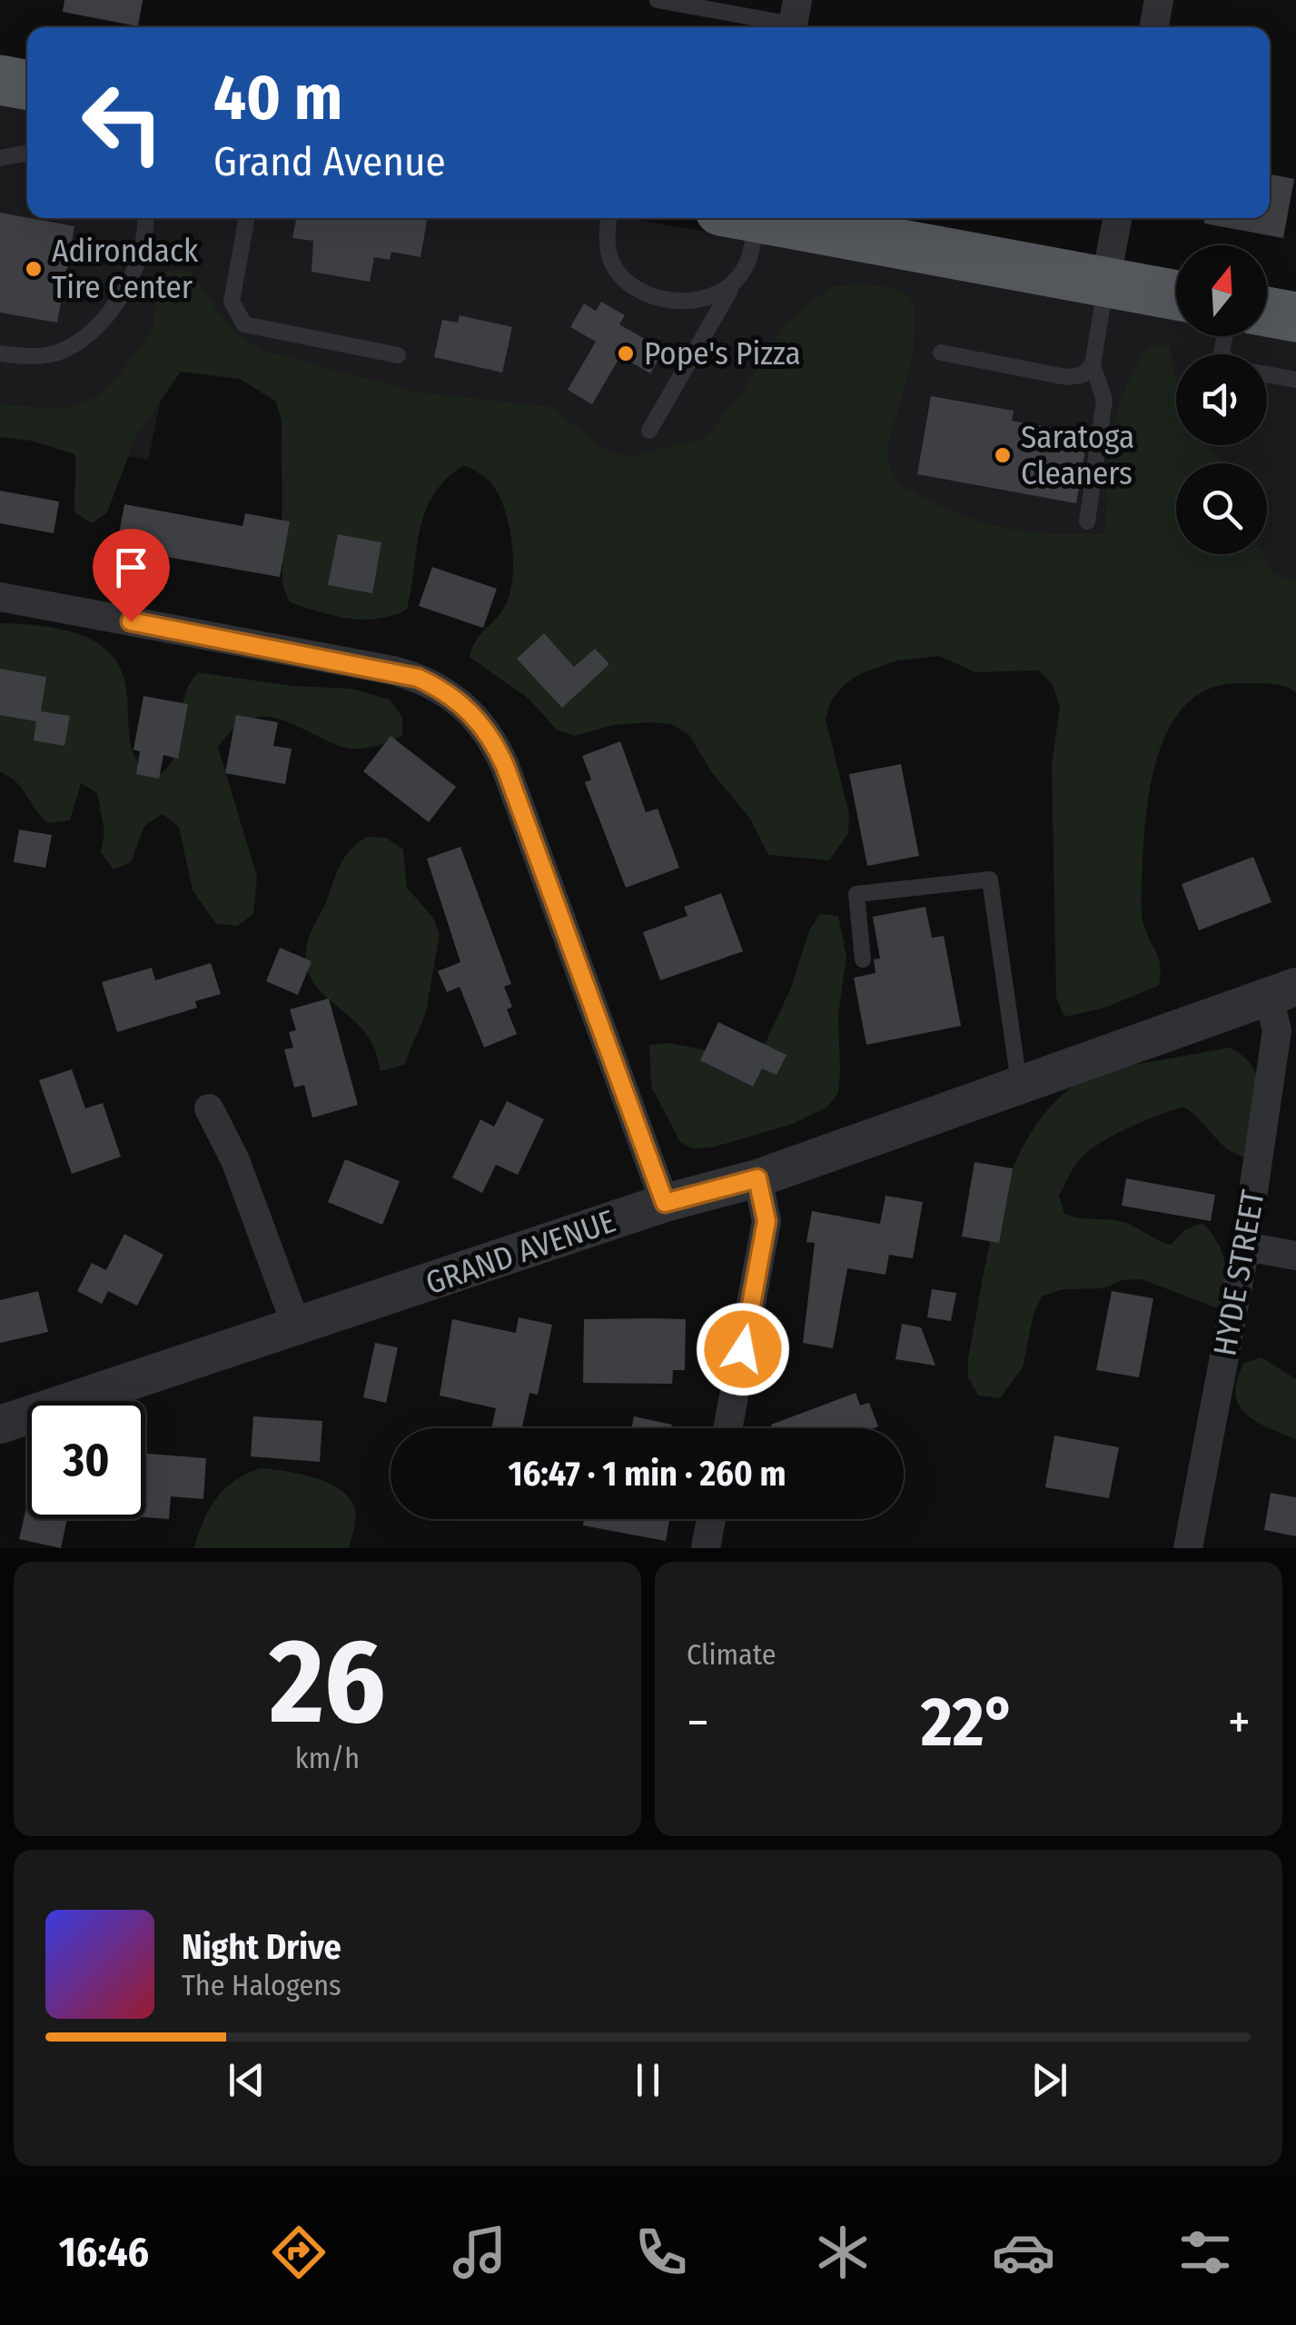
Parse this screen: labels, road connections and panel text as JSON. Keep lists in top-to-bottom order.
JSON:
{
  "streets": {
    "street": ["GRAND AVENUE", "HYDE STREET"]
  },
  "crossings": [
    ["GRAND AVENUE", "HYDE STREET"]
  ],
  "places": ["Adirondack Tire Center", "Pope's Pizza", "Saratoga Cleaners"],
  "north": "top",
  "page": {
    "turn": ["40 m", "Grand Avenue"],
    "limit": "30",
    "trip": "16:47 · 1 min · 260 m",
    "tile": [
      ["26", "km/h"],
      "Climate"
    ],
    "heat": ["−", "22°", "+"],
    "song": ["Night Drive", "The Halogens"],
    "tabs": "16:46"
  }
}
